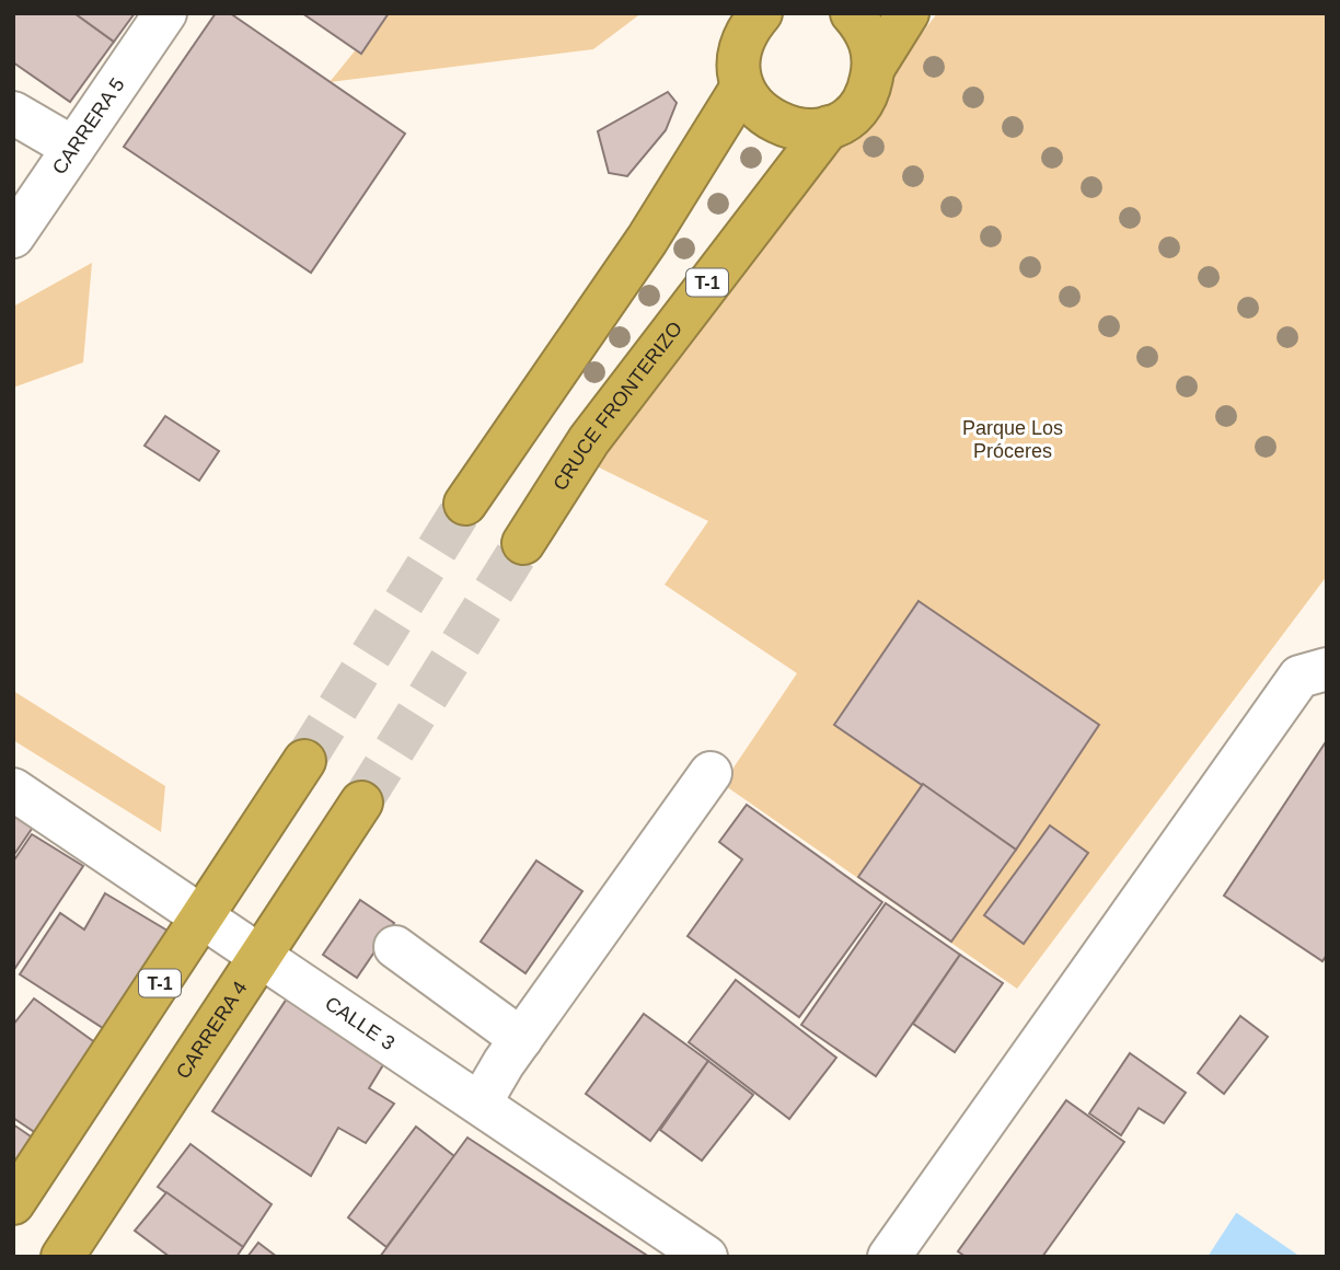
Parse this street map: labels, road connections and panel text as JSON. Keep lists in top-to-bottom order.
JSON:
{
  "streets": {
    "highway": ["T-1", "CRUCE FRONTERIZO", "CARRERA 4"],
    "street": ["CARRERA 5", "CALLE 3"]
  },
  "crossings": [
    ["T-1", "CALLE 3"],
    ["CALLE 3", "CARRERA 4"]
  ],
  "parks": ["Parque Los Próceres"]
}
